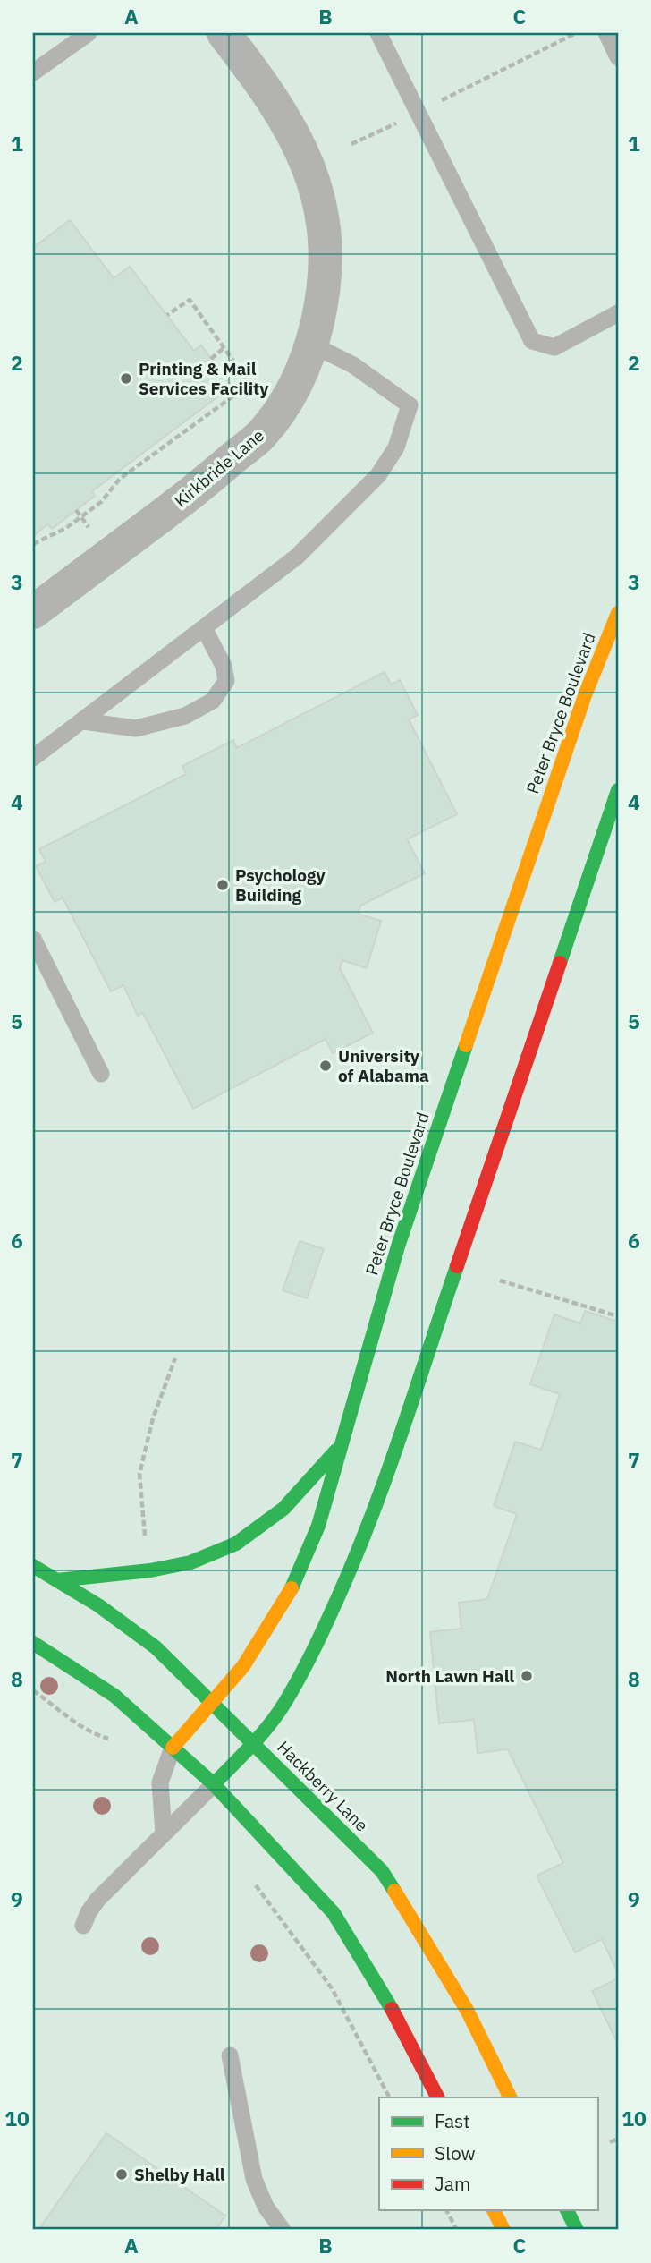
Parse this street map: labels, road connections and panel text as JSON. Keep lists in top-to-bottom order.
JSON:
{
  "streets": {
    "street": ["Kirkbride Lane", "Peter Bryce Boulevard", "Hackberry Lane"]
  },
  "crossings": [
    ["Peter Bryce Boulevard", "Hackberry Lane"]
  ],
  "places": [
    "Printing & Mail Services Facility",
    "Psychology Building",
    "University of Alabama",
    "North Lawn Hall",
    "Shelby Hall"
  ],
  "legend": ["Fast", "Slow", "Jam"],
  "grid": {
    "columns": ["A", "B", "C"],
    "rows": [
      "1",
      "2",
      "3",
      "4",
      "5",
      "6",
      "7",
      "8",
      "9",
      "10"
    ]
  }
}
